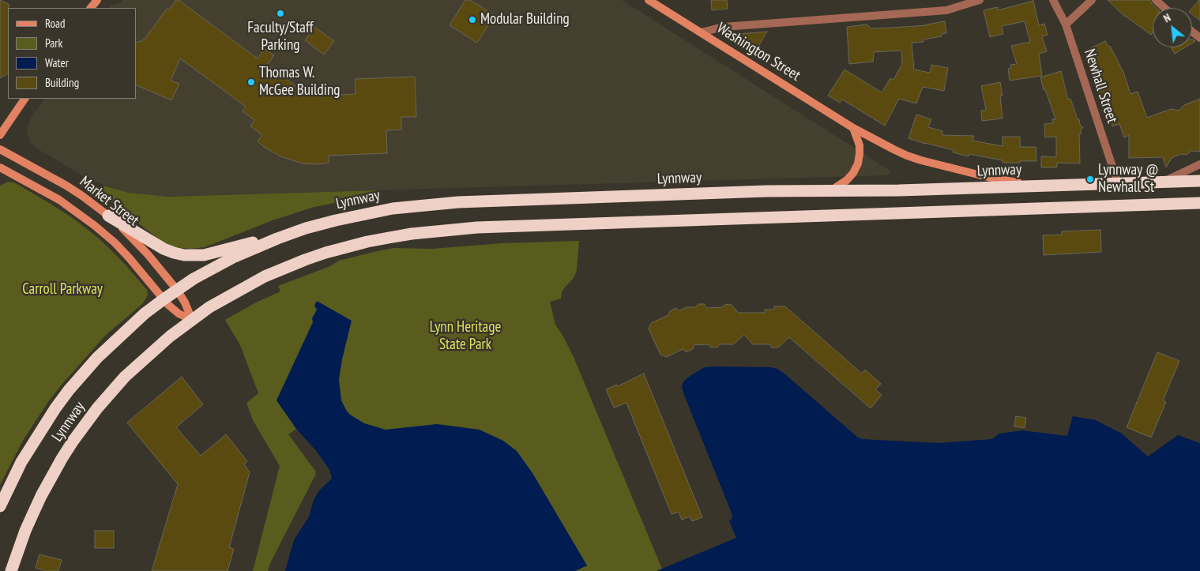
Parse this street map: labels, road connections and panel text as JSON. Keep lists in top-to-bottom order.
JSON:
{
  "streets": {
    "highway": ["Lynnway"],
    "main road": ["Washington Street", "Market Street"],
    "street": ["Newhall Street"]
  },
  "crossings": [
    ["Washington Street", "Lynnway"],
    ["Newhall Street", "Lynnway"],
    ["Lynnway", "Market Street"]
  ],
  "parks": ["Carroll Parkway", "Lynn Heritage State Park"],
  "places": [
    "Faculty/Staff Parking",
    "Modular Building",
    "Thomas W. McGee Building",
    "Lynnway @ Newhall St"
  ],
  "legend": [
    "Road",
    "Park",
    "Water",
    "Building"
  ],
  "north": "top left"
}
